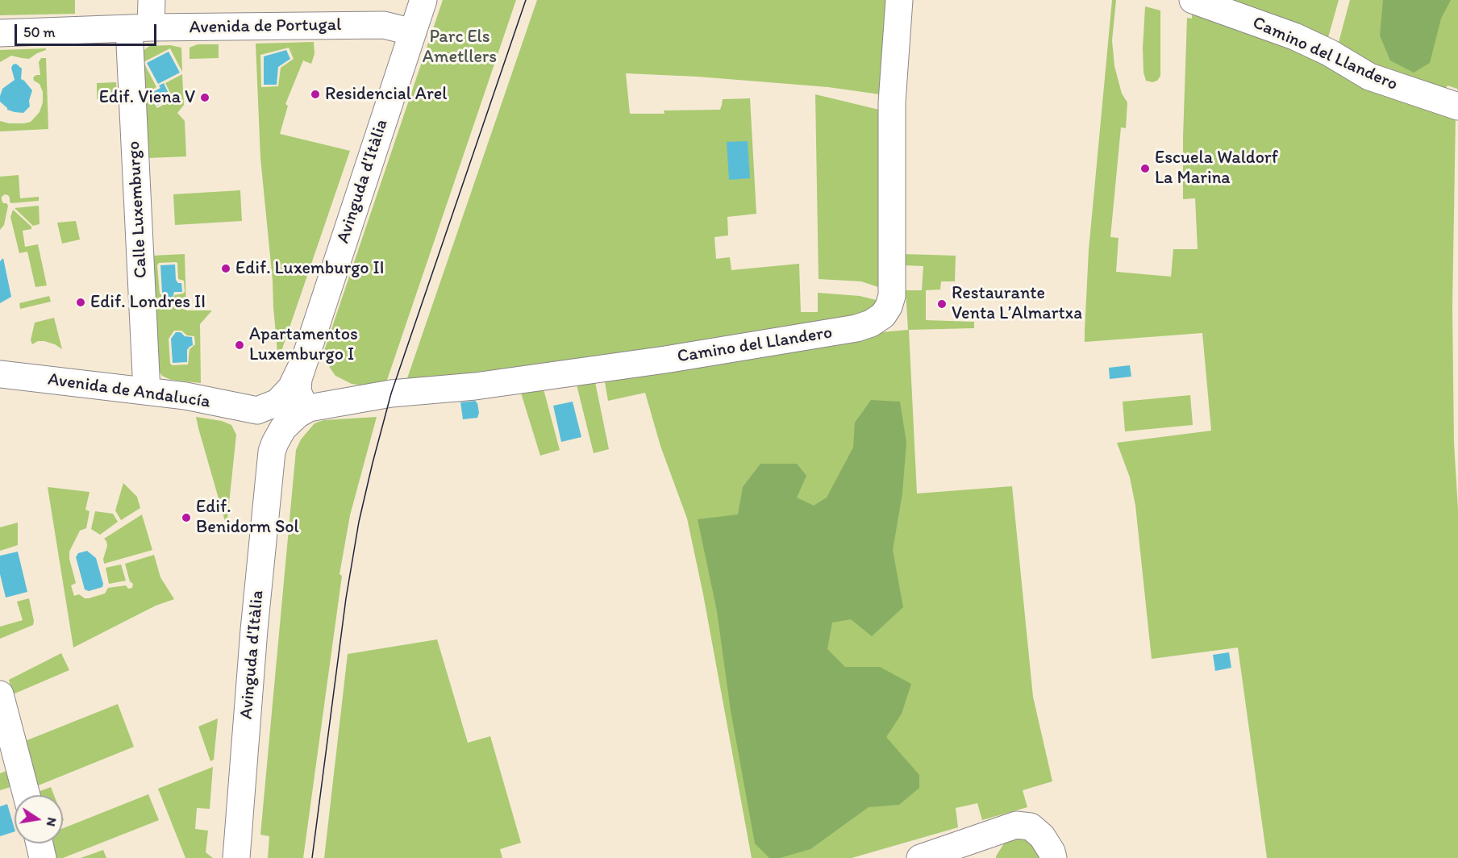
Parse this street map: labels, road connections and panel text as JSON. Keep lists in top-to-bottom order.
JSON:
{
  "streets": {
    "street": [
      "Avenida de Portugal",
      "Camino del Llandero",
      "Avinguda d'Itàlia",
      "Calle Luxemburgo",
      "Avenida de Andalucía"
    ]
  },
  "crossings": [
    ["Avenida de Portugal", "Avinguda d'Itàlia"],
    ["Avenida de Portugal", "Calle Luxemburgo"],
    ["Calle Luxemburgo", "Avenida de Andalucía"]
  ],
  "parks": ["Parc Els Ametllers"],
  "places": [
    "Residencial Arel",
    "Edif. Viena V",
    "Escuela Waldorf La Marina",
    "Edif. Luxemburgo II",
    "Edif. Londres II",
    "Restaurante Venta L’Almartxa",
    "Apartamentos Luxemburgo I",
    "Edif. Benidorm Sol"
  ],
  "scale_bar": "50 m",
  "north": "right"
}
